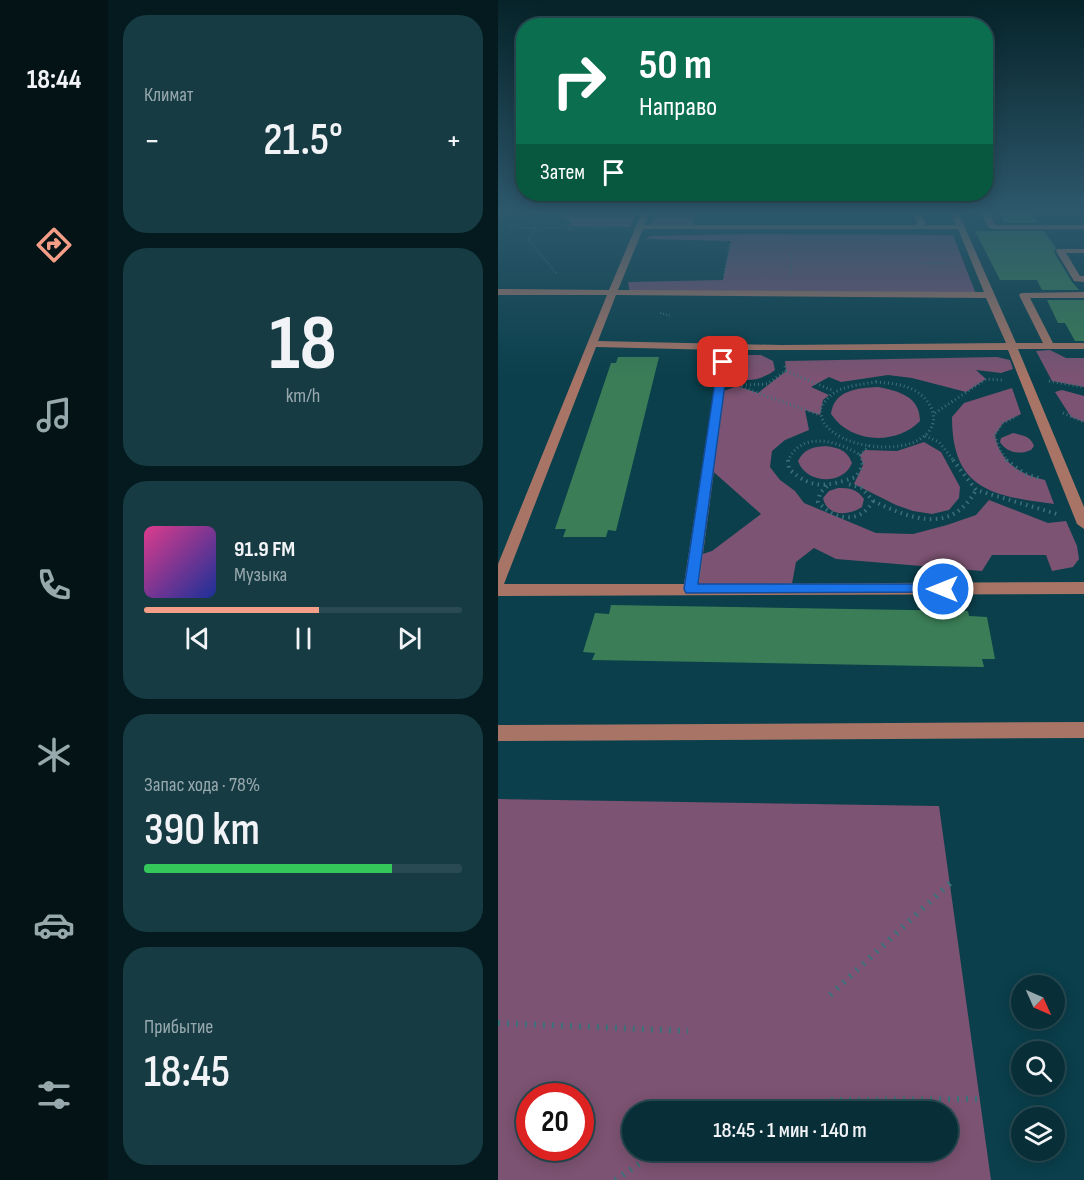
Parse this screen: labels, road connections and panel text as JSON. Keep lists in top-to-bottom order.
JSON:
{
  "north": "bottom right",
  "page": {
    "tabs": "18:44",
    "tile": [
      "Климат",
      ["18", "km/h"],
      ["Запас хода · 78%", "390 km"],
      ["Прибытие", "18:45"]
    ],
    "turn": ["50 m", "Направо"],
    "heat": ["−", "21.5°", "+"],
    "then": "Затем",
    "song": ["91.9 FM", "Музыка"],
    "limit": "20",
    "trip": "18:45 · 1 мин · 140 m"
  }
}
